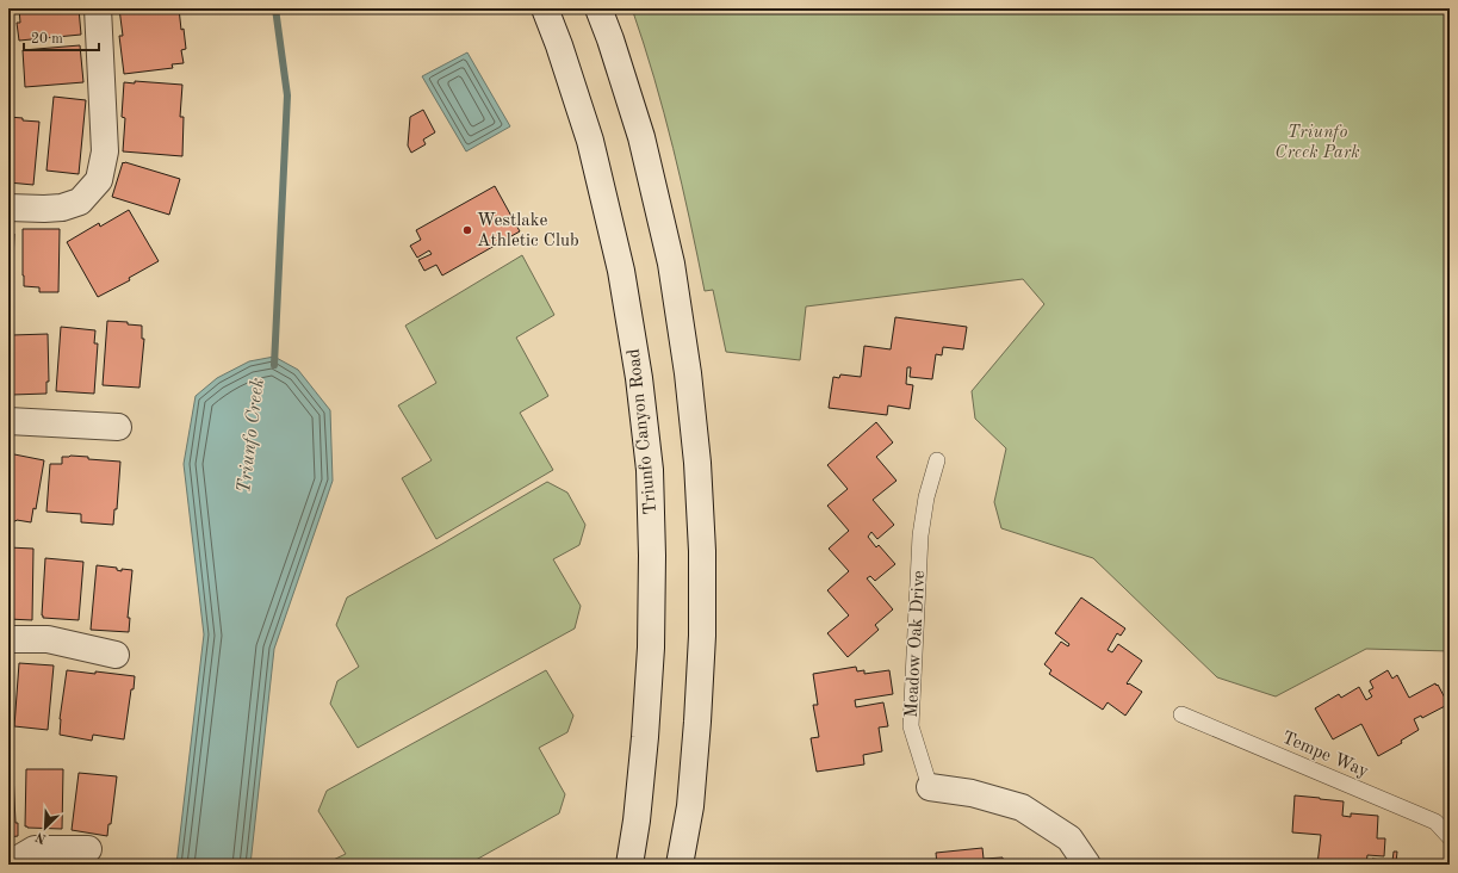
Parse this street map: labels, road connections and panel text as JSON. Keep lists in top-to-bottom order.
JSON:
{
  "streets": {
    "street": ["Triunfo Canyon Road", "Meadow Oak Drive"],
    "lane": ["Tempe Way"]
  },
  "water": ["Triunfo Creek"],
  "parks": ["Triunfo Creek Park"],
  "places": ["Westlake Athletic Club"],
  "scale_bar": "20 m",
  "north": "bottom left"
}
